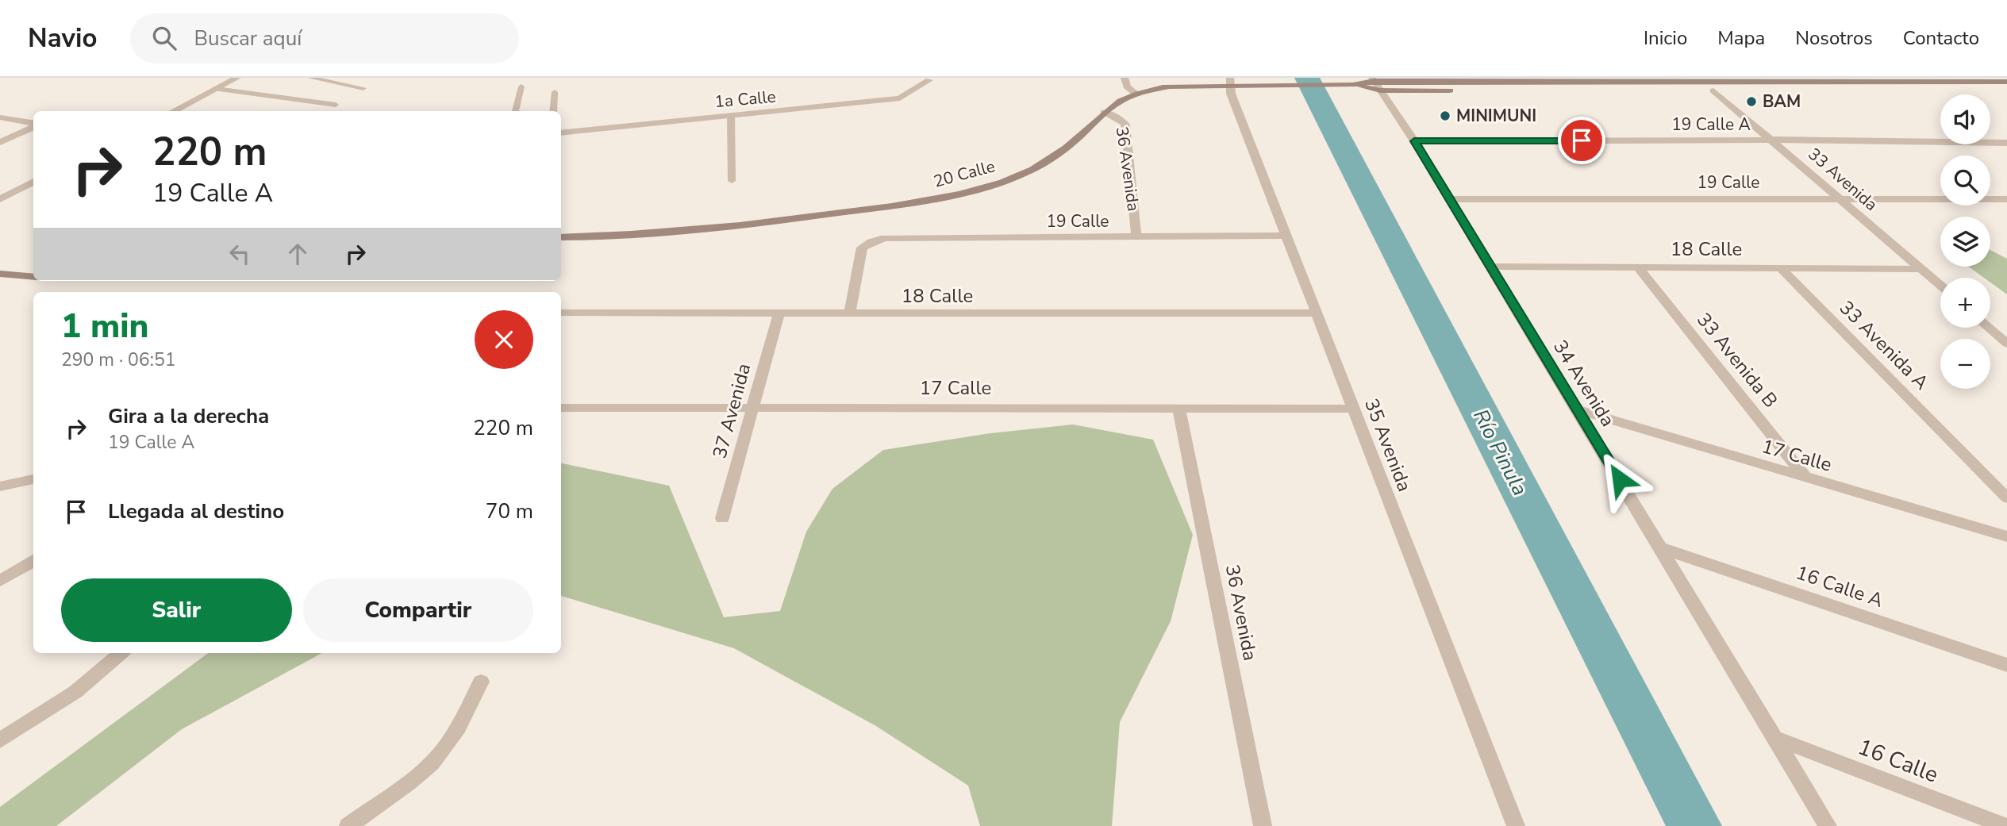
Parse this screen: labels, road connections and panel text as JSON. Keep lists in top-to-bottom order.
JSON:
{
  "streets": {
    "main road": ["20 Calle"],
    "street": [
      "1a Calle",
      "19 Calle A",
      "36 Avenida",
      "33 Avenida",
      "19 Calle",
      "18 Calle",
      "33 Avenida A",
      "33 Avenida B",
      "34 Avenida",
      "17 Calle",
      "37 Avenida",
      "35 Avenida",
      "16 Calle A",
      "16 Calle"
    ]
  },
  "crossings": [
    ["19 Calle A", "33 Avenida"],
    ["19 Calle A", "34 Avenida"],
    ["36 Avenida", "20 Calle"],
    ["36 Avenida", "19 Calle"],
    ["36 Avenida", "17 Calle"],
    ["20 Calle", "33 Avenida"],
    ["20 Calle", "34 Avenida"],
    ["20 Calle", "35 Avenida"],
    ["33 Avenida", "19 Calle"],
    ["33 Avenida", "18 Calle"],
    ["19 Calle", "18 Calle"],
    ["19 Calle", "34 Avenida"],
    ["19 Calle", "35 Avenida"],
    ["18 Calle", "33 Avenida A"],
    ["18 Calle", "33 Avenida B"],
    ["18 Calle", "34 Avenida"],
    ["18 Calle", "37 Avenida"],
    ["18 Calle", "35 Avenida"],
    ["33 Avenida B", "17 Calle"],
    ["34 Avenida", "17 Calle"],
    ["34 Avenida", "16 Calle A"],
    ["34 Avenida", "16 Calle"],
    ["17 Calle", "37 Avenida"],
    ["17 Calle", "35 Avenida"]
  ],
  "water": ["Río Pinula"],
  "places": ["BAM", "MINIMUNI"],
  "page": {
    "header": "Navio",
    "search": "Buscar aquí",
    "nav": [
      "Inicio",
      "Mapa",
      "Nosotros",
      "Contacto"
    ],
    "map_buttons": ["+", "−"],
    "turn": ["220 m", "19 Calle A"],
    "heading": ["1 min", "290 m · 06:51"],
    "list": [
      {
        "name": "Gira a la derecha",
        "note": "19 Calle A",
        "value": "220 m"
      },
      {
        "name": "Llegada al destino",
        "value": "70 m"
      }
    ],
    "buttons": ["Salir", "Compartir"]
  }
}
